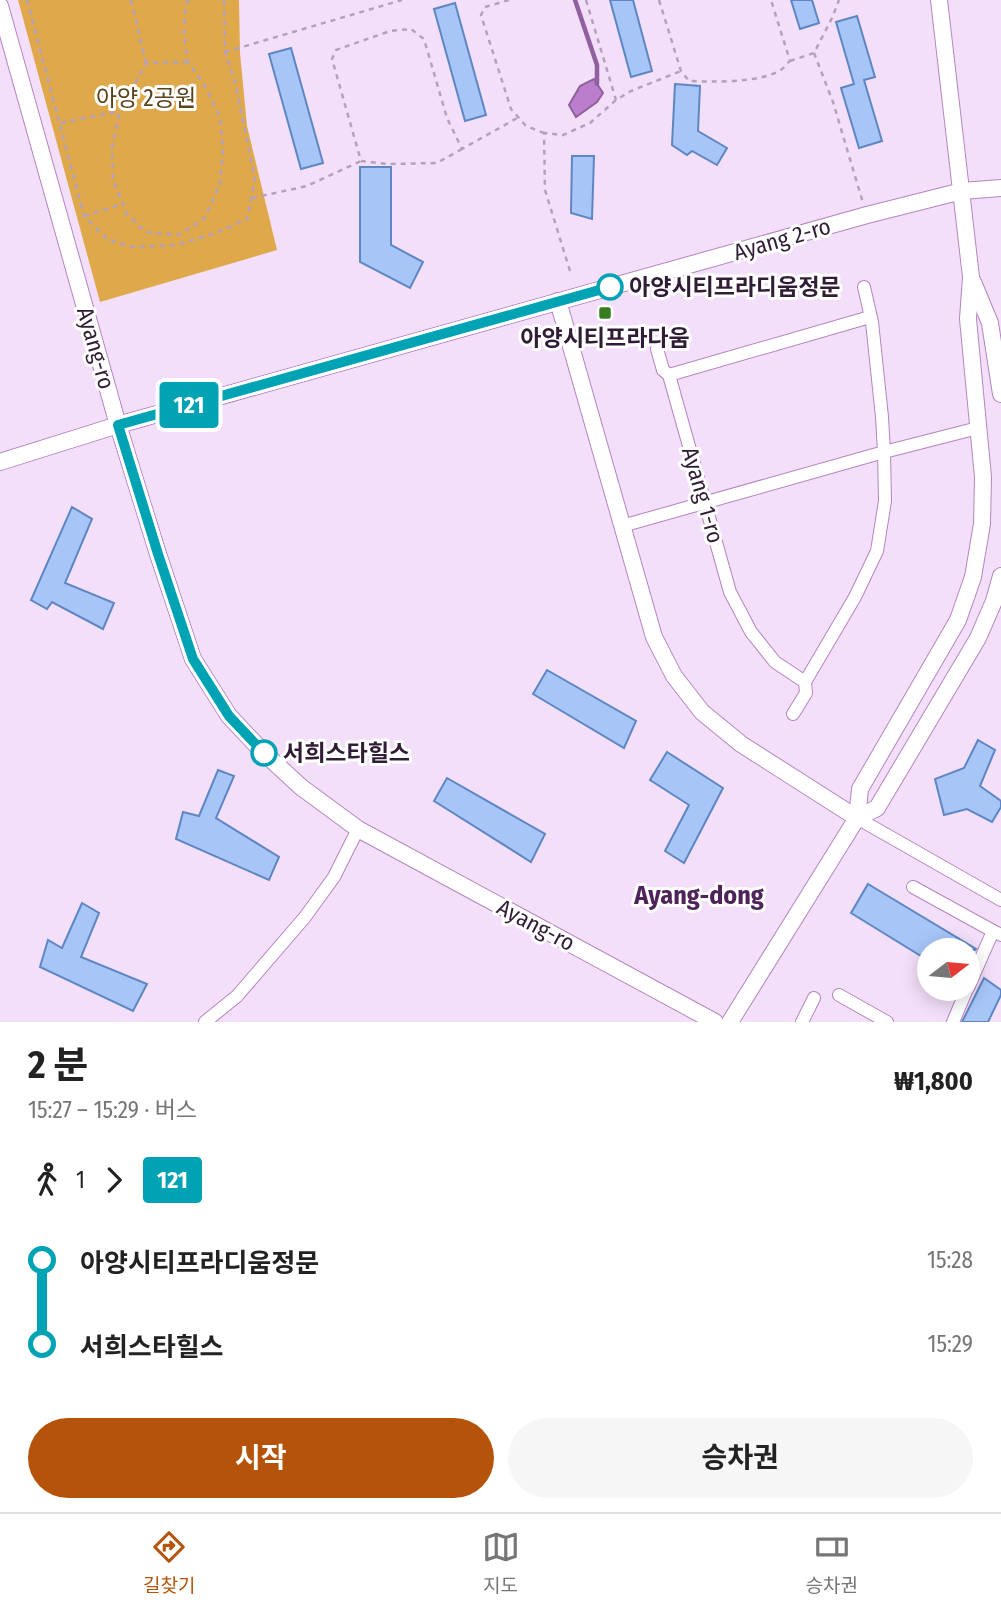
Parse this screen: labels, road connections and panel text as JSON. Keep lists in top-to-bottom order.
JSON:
{
  "streets": {
    "street": ["Ayang 2-ro", "Ayang-ro", "Ayang 1-ro"]
  },
  "crossings": [
    ["Ayang 2-ro", "Ayang-ro"]
  ],
  "districts": ["Ayang-dong"],
  "parks": ["아양 2공원"],
  "places": {
    "other": ["아양시티프라디움정문", "서희스타힐스"],
    "transit": ["아양시티프라다움"]
  },
  "lines": ["bus line 121"],
  "north": "right",
  "page": {
    "on_map": "121",
    "heading": ["2 분", "15:27 – 15:29 · 버스", "₩1,800"],
    "legs": ["1", "121"],
    "list": [
      {
        "name": "아양시티프라디움정문",
        "value": "15:28"
      },
      {
        "name": "서희스타힐스",
        "value": "15:29"
      }
    ],
    "buttons": ["시작", "승차권"],
    "tabs": ["길찾기", "지도", "승차권"]
  }
}
